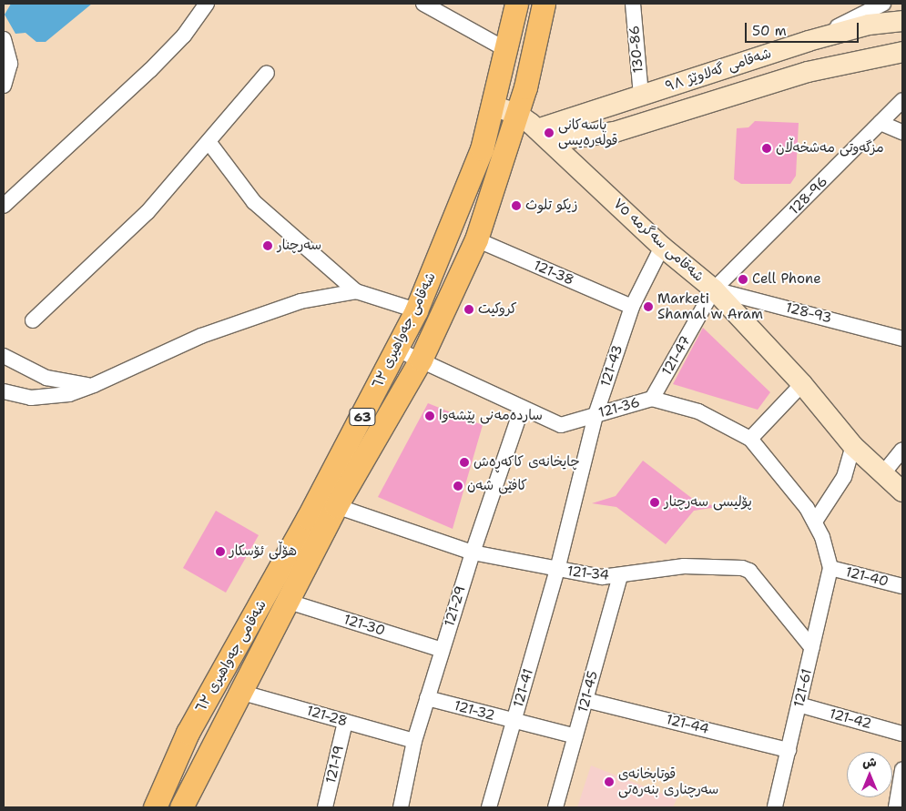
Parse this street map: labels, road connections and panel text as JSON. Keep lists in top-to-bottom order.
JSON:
{
  "streets": {
    "main road": [
      "شەقامی گەلاوێژ ٩٨",
      "شەقامی سەگرمە ٧٥",
      "شەقامی جەواهیری ٦٣",
      "63"
    ],
    "street": [
      "130-86",
      "128-96",
      "121-38",
      "128-93",
      "121-47",
      "121-43",
      "121-36",
      "121-34",
      "121-40",
      "121-29",
      "121-30",
      "121-41",
      "121-61",
      "121-45",
      "121-32",
      "121-28",
      "121-42",
      "121-44",
      "121-19"
    ]
  },
  "crossings": [
    ["130-86", "شەقامی گەلاوێژ ٩٨"],
    ["شەقامی گەلاوێژ ٩٨", "شەقامی سەگرمە ٧٥"],
    ["128-96", "شەقامی سەگرمە ٧٥"],
    ["128-96", "128-93"],
    ["128-96", "121-47"],
    ["شەقامی سەگرمە ٧٥", "128-93"],
    ["شەقامی سەگرمە ٧٥", "شەقامی جەواهیری ٦٣"],
    ["شەقامی سەگرمە ٧٥", "121-47"],
    ["شەقامی سەگرمە ٧٥", "121-43"],
    ["121-38", "شەقامی جەواهیری ٦٣"],
    ["121-38", "121-43"],
    ["128-93", "121-47"],
    ["شەقامی جەواهیری ٦٣", "121-36"],
    ["شەقامی جەواهیری ٦٣", "121-34"],
    ["شەقامی جەواهیری ٦٣", "121-30"],
    ["شەقامی جەواهیری ٦٣", "121-28"],
    ["121-47", "121-36"],
    ["121-43", "121-36"],
    ["121-43", "121-34"],
    ["121-43", "121-41"],
    ["121-36", "121-40"],
    ["121-36", "121-29"],
    ["121-36", "121-61"],
    ["121-34", "121-29"],
    ["121-34", "121-41"],
    ["121-34", "121-61"],
    ["121-34", "121-45"],
    ["121-40", "121-61"],
    ["121-29", "121-30"],
    ["121-29", "121-32"],
    ["121-29", "121-28"],
    ["121-41", "121-32"],
    ["121-61", "121-42"],
    ["121-61", "121-44"],
    ["121-45", "121-32"],
    ["121-45", "121-44"],
    ["121-28", "121-19"]
  ],
  "places": [
    "پاسەکانی قولەرەیسی",
    "مزگەوتی مەشخەڵان",
    "زيكو تلوث",
    "سەرچنار",
    "Cell Phone",
    "Marketi Shamal w Aram",
    "كروكيت",
    "ساردەمەنی پێشەوا",
    "چایخانەی کاکەڕەش",
    "کافێی شەن",
    "پۆلیسی سەرچنار",
    "هۆڵی ئۆسکار",
    "قوتابخانەی سەرچناری بنەرەتی"
  ],
  "scale_bar": "50 m",
  "north": "top"
}
